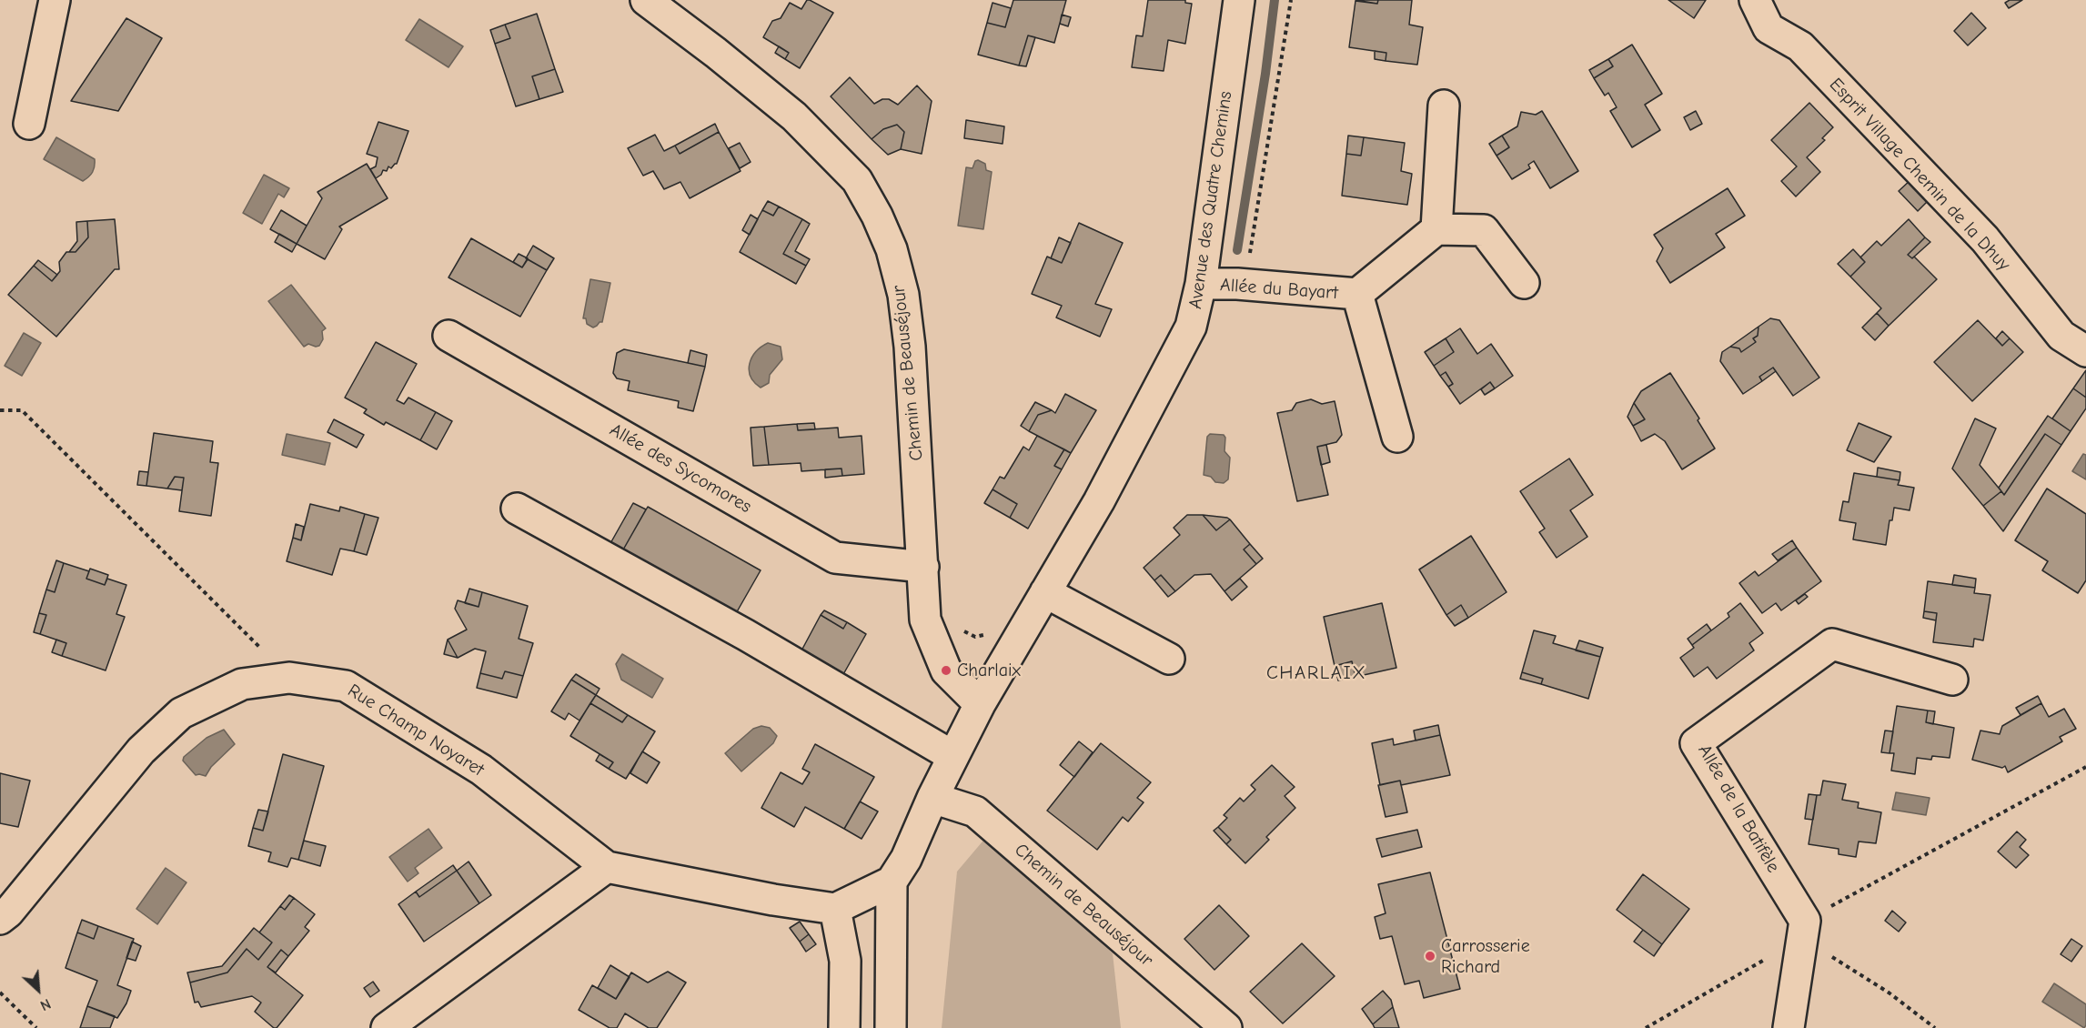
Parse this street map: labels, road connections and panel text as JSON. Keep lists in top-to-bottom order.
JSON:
{
  "streets": {
    "street": [
      "Esprit Village Chemin de la Dhuy",
      "Avenue des Quatre Chemins",
      "Allée du Bayart",
      "Chemin de Beauséjour",
      "Allée des Sycomores",
      "Rue Champ Noyaret",
      "Allée de la Batifèle"
    ]
  },
  "crossings": [
    ["Avenue des Quatre Chemins", "Allée du Bayart"],
    ["Avenue des Quatre Chemins", "Chemin de Beauséjour"],
    ["Chemin de Beauséjour", "Allée des Sycomores"]
  ],
  "districts": ["CHARLAIX"],
  "places": ["Charlaix", "Carrosserie Richard"],
  "north": "bottom right"
}
